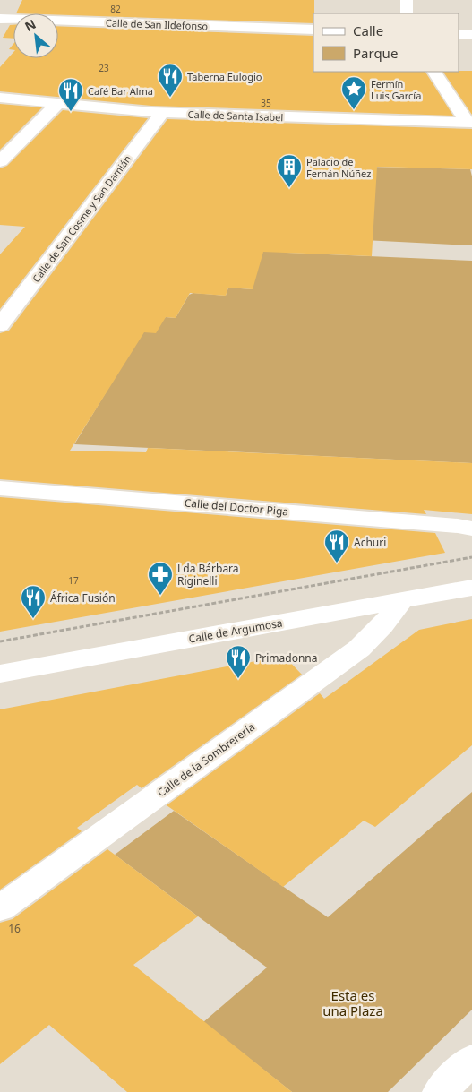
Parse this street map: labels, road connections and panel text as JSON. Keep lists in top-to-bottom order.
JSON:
{
  "streets": {
    "street": [
      "Calle de San Ildefonso",
      "Calle de Santa Isabel",
      "Calle de San Cosme y San Damián",
      "Calle del Doctor Piga",
      "Calle de Argumosa",
      "Calle de la Sombrerería"
    ]
  },
  "crossings": [
    ["Calle de Santa Isabel", "Calle de San Cosme y San Damián"],
    ["Calle de Argumosa", "Calle de la Sombrerería"]
  ],
  "parks": ["Esta es una Plaza"],
  "places": {
    "restaurant": [
      "Taberna Eulogio",
      "Café Bar Alma",
      "Achuri",
      "África Fusión",
      "Primadonna"
    ],
    "place": ["Fermín Luis García"],
    "building": ["Palacio de Fernán Núñez"],
    "pharmacy": ["Lda Bárbara Riginelli"]
  },
  "house_numbers": [
    "82",
    "23",
    "35",
    "17",
    "16"
  ],
  "legend": ["Calle", "Parque"],
  "north": "top left"
}
